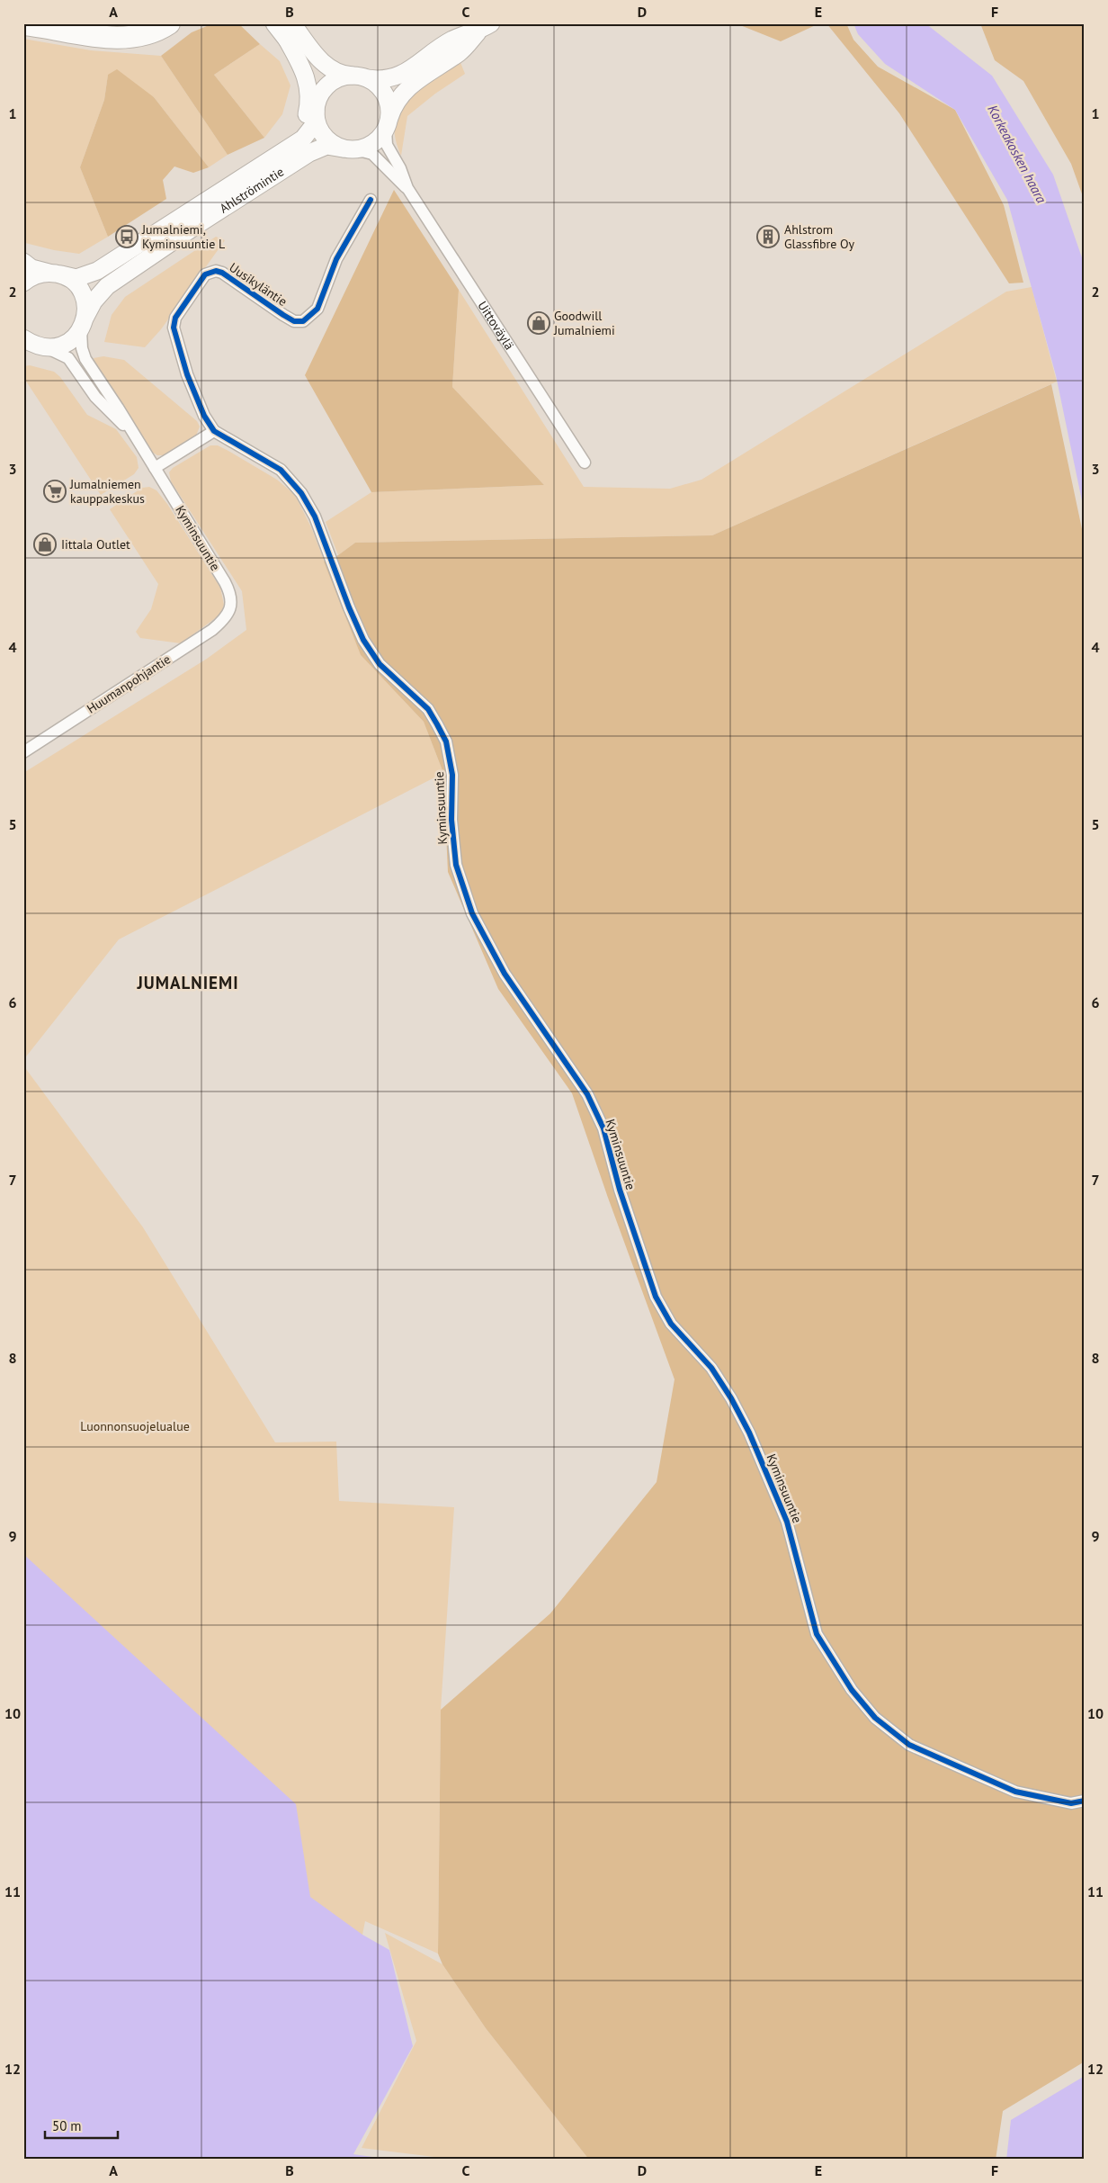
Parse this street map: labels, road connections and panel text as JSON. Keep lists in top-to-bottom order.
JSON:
{
  "streets": {
    "street": [
      "Ahlströmintie",
      "Uusikyläntie",
      "Uittoväylä",
      "Kyminsuuntie",
      "Huumanpohjantie"
    ]
  },
  "crossings": [
    ["Ahlströmintie", "Uittoväylä"],
    ["Ahlströmintie", "Kyminsuuntie"],
    ["Uusikyläntie", "Kyminsuuntie"],
    ["Kyminsuuntie", "Huumanpohjantie"]
  ],
  "districts": ["JUMALNIEMI"],
  "water": ["Korkeakosken haara"],
  "parks": ["Luonnonsuojelualue"],
  "places": {
    "bus stop": ["Jumalniemi, Kyminsuuntie L"],
    "building": ["Ahlstrom Glassfibre Oy"],
    "shop": ["Goodwill Jumalniemi", "Iittala Outlet"],
    "supermarket": ["Jumalniemen kauppakeskus"]
  },
  "scale_bar": "50 m",
  "grid": {
    "columns": [
      "A",
      "B",
      "C",
      "D",
      "E",
      "F"
    ],
    "rows": [
      "1",
      "2",
      "3",
      "4",
      "5",
      "6",
      "7",
      "8",
      "9",
      "10",
      "11",
      "12"
    ]
  }
}
